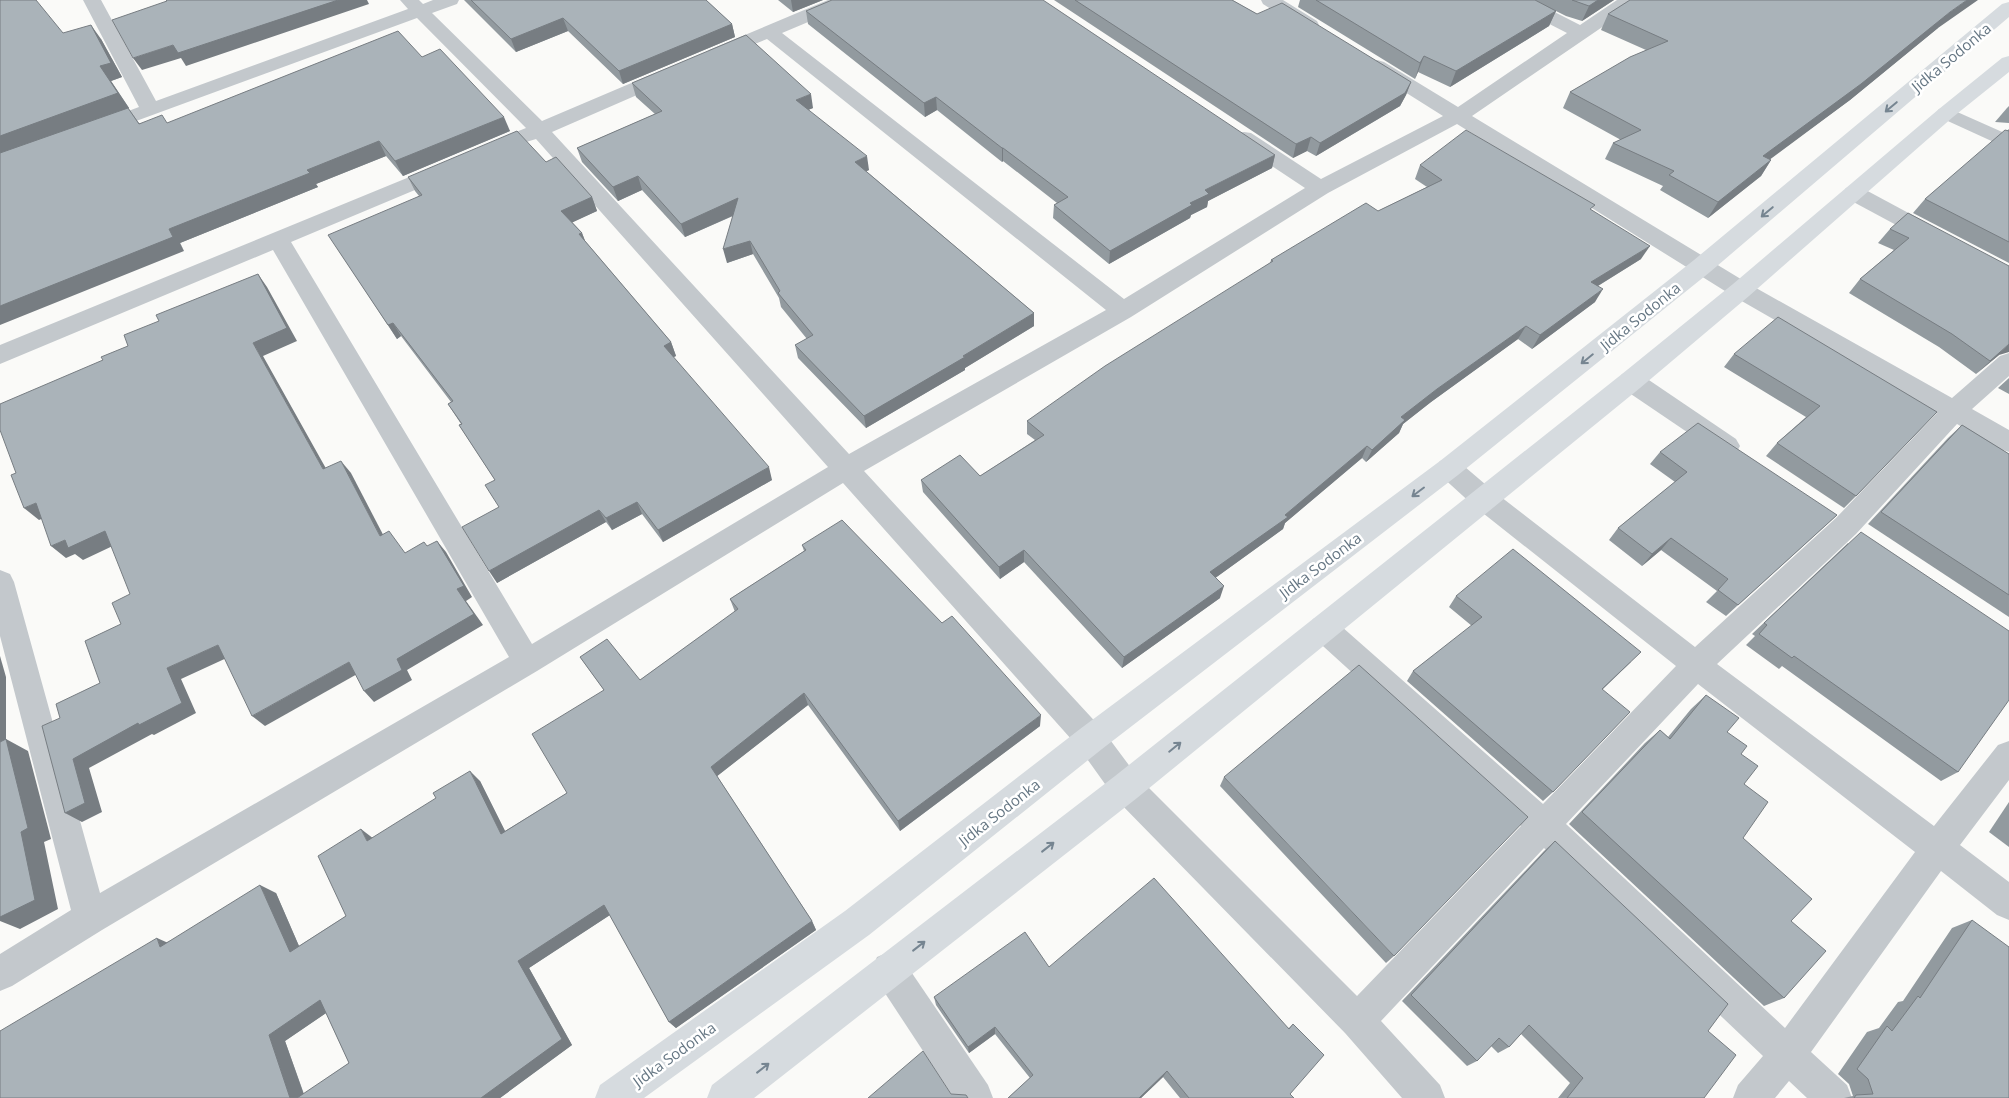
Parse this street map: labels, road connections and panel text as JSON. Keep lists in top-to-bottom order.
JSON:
{
  "streets": {
    "main road": ["Jidka Sodonka"]
  }
}
